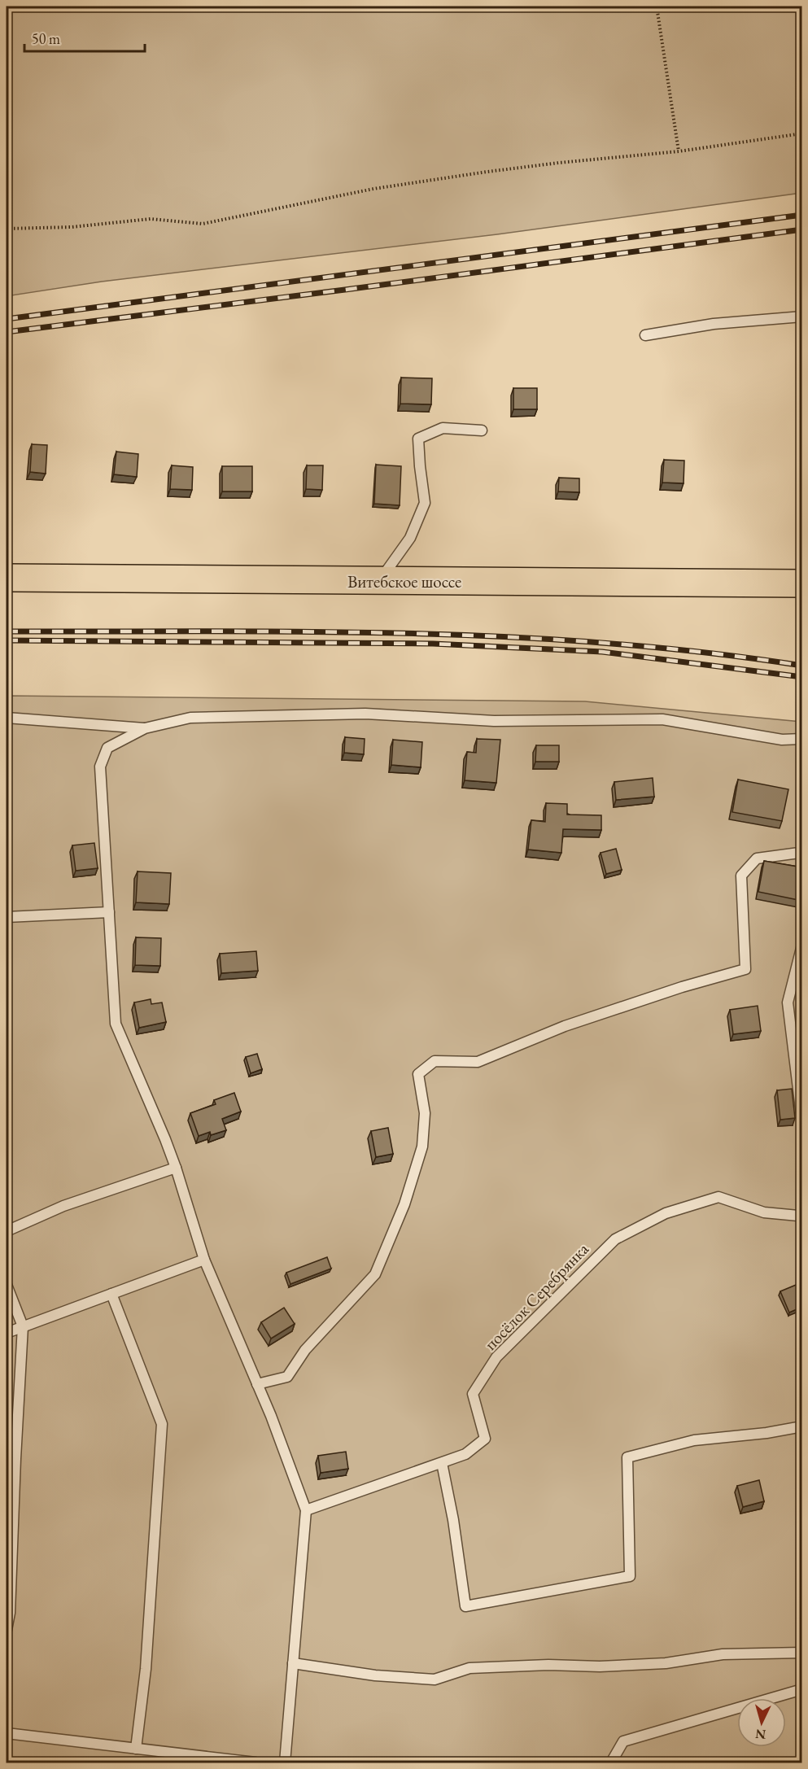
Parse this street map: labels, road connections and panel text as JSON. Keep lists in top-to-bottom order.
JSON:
{
  "streets": {
    "main road": ["Витебское шоссе"],
    "lane": ["посёлок Серебрянка"]
  },
  "scale_bar": "50 m",
  "north": "bottom"
}
